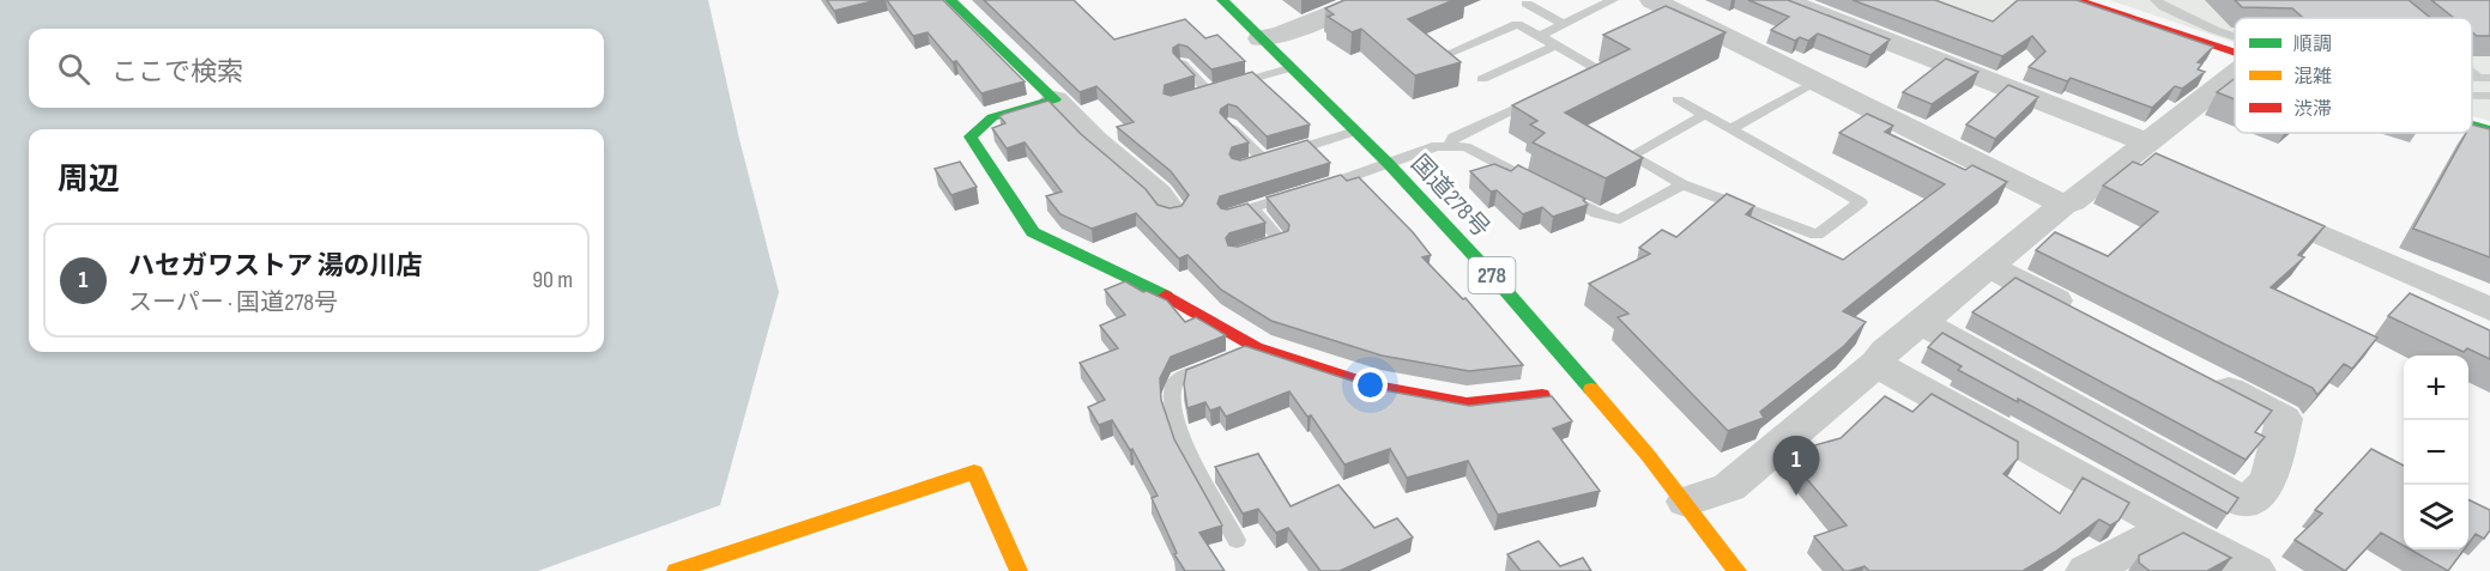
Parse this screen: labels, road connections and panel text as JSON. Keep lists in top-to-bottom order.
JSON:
{
  "streets": {
    "main road": ["国道278号", "278"]
  },
  "legend": ["順調", "混雑", "渋滞"],
  "page": {
    "search": "ここで検索",
    "heading": "周辺",
    "list": [
      {
        "mark": "1",
        "name": "ハセガワストア 湯の川店",
        "note": "スーパー · 国道278号",
        "value": "90 m"
      }
    ],
    "map_buttons": ["+", "−"],
    "pins": "1"
  }
}
